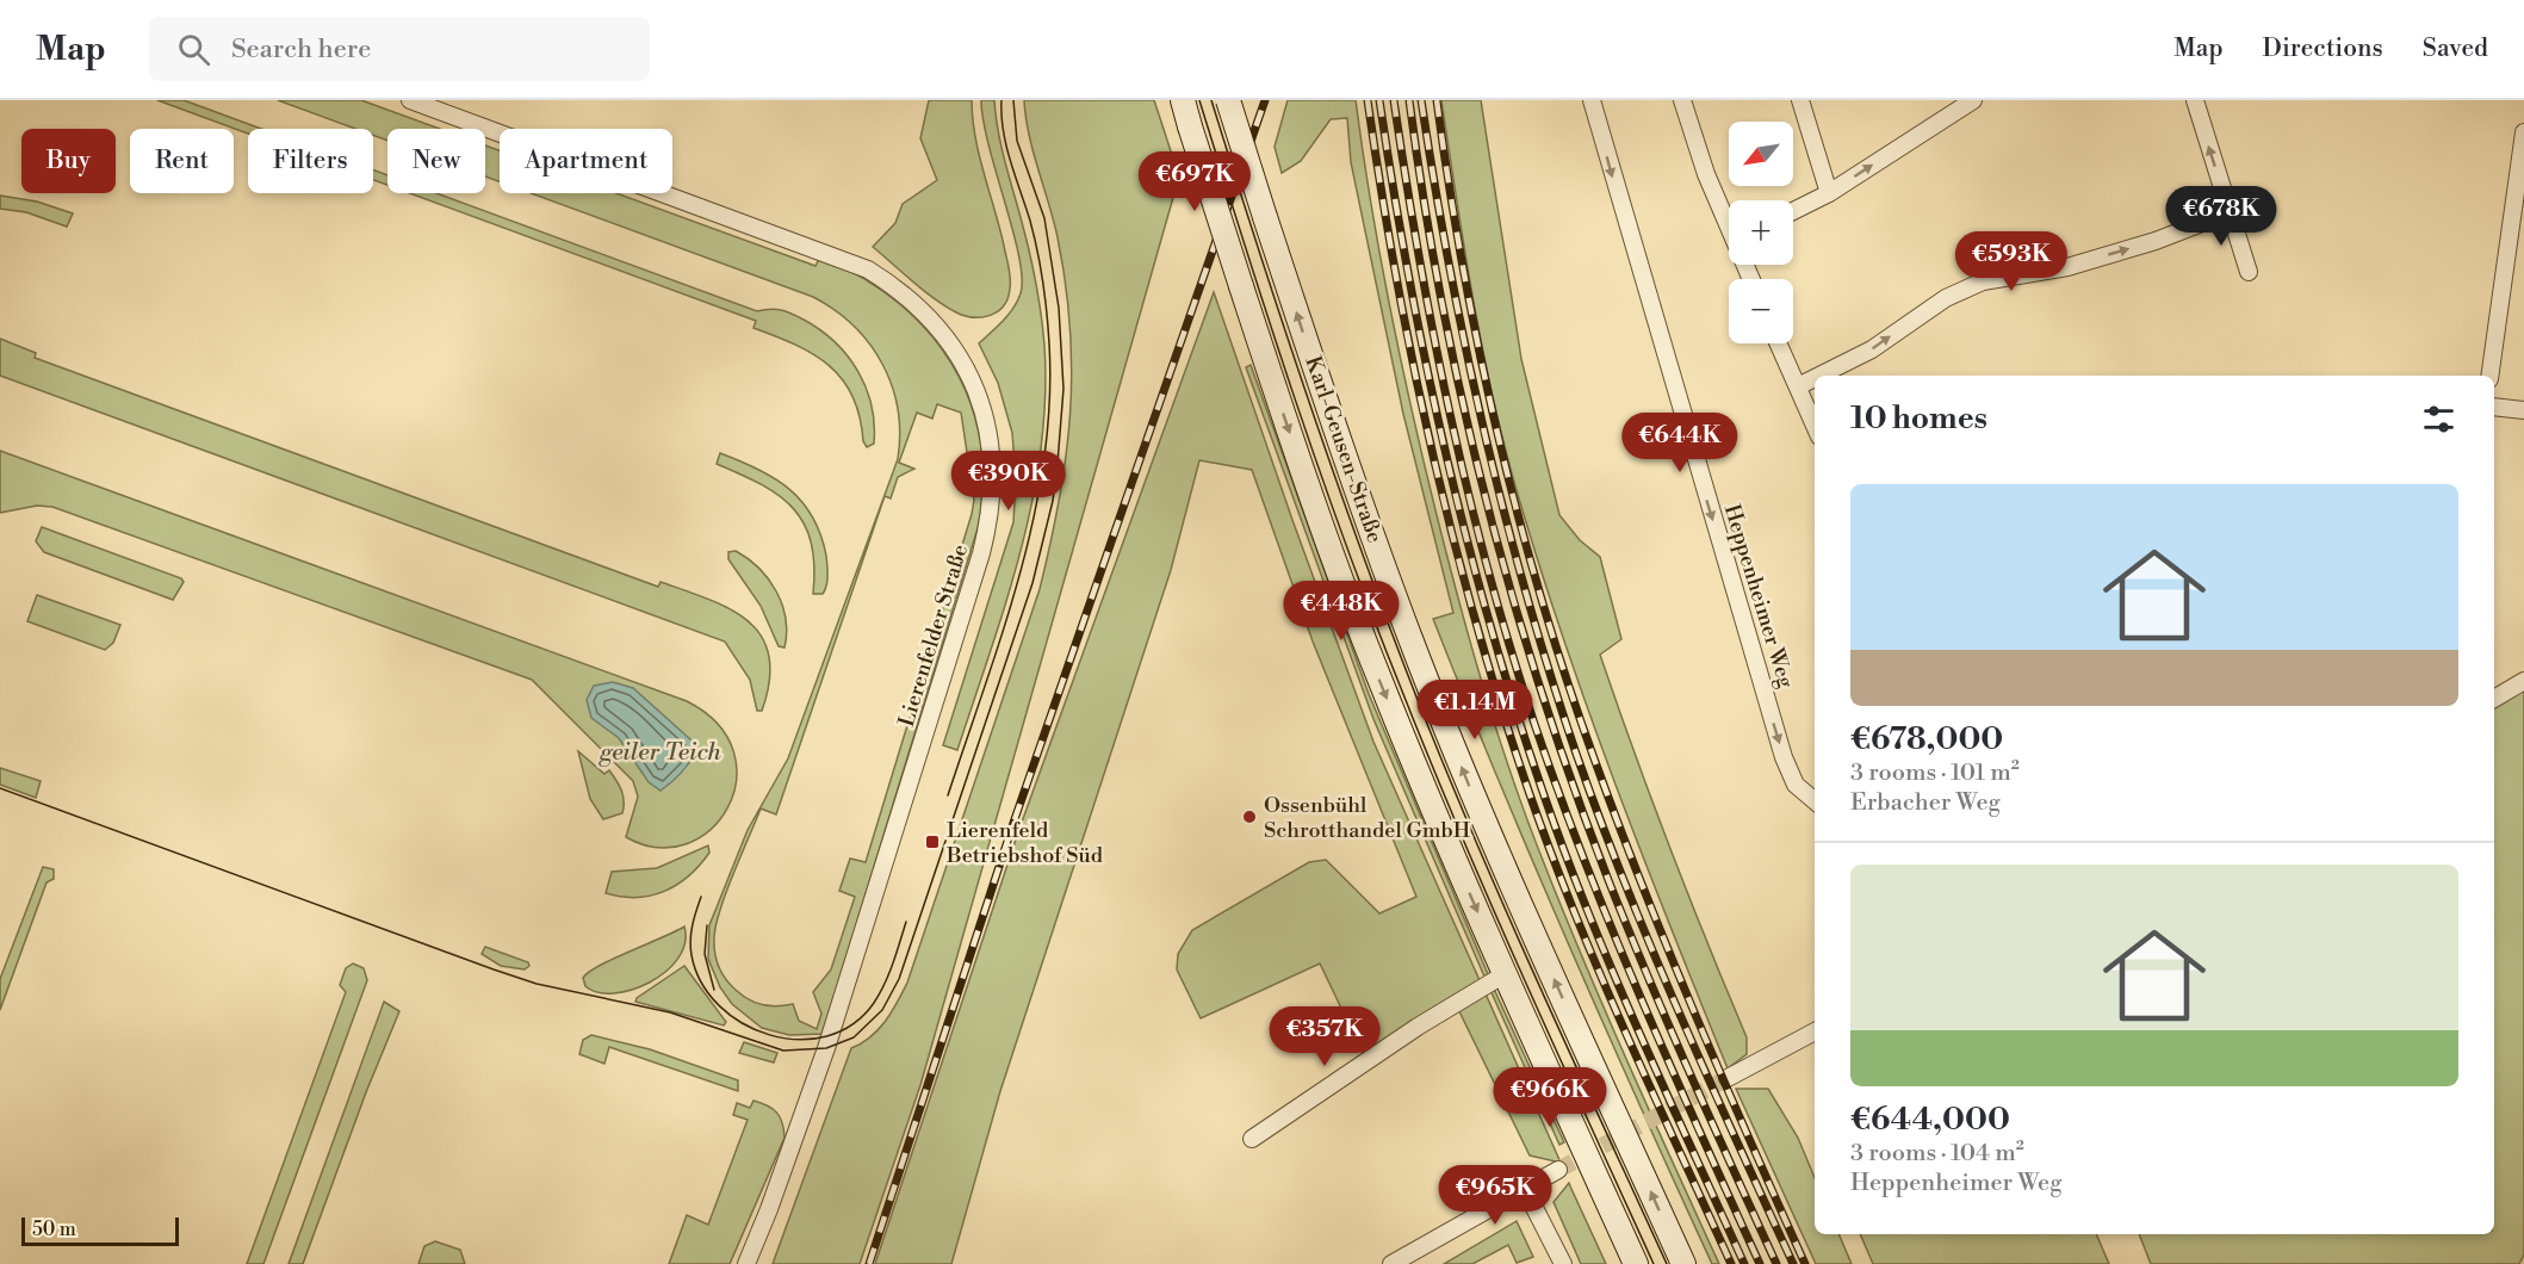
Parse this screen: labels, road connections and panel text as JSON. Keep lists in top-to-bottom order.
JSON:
{
  "streets": {
    "main road": ["Karl-Geusen-Straße"],
    "street": ["Heppenheimer Weg", "Lierenfelder Straße"]
  },
  "one_way": ["Heppenheimer Weg"],
  "water": ["geiler Teich"],
  "places": {
    "other": ["Ossenbühl Schrotthandel GmbH"],
    "transit": ["Lierenfeld Betriebshof Süd"]
  },
  "scale_bar": "50 m",
  "north": "bottom left",
  "page": {
    "header": "Map",
    "search": "Search here",
    "nav": ["Map", "Directions", "Saved"],
    "map_buttons": ["+", "−"],
    "chip": [
      "Buy",
      "Rent",
      "Filters",
      "New",
      "Apartment"
    ],
    "price": [
      "€697K",
      "€678K",
      "€593K",
      "€644K",
      "€390K",
      "€448K",
      "€1.14M",
      "€357K",
      "€966K",
      "€965K"
    ],
    "heading": "10 homes",
    "list": [
      {
        "name": "€678,000",
        "note": "3 rooms · 101 m² · Erbacher Weg"
      },
      {
        "name": "€644,000",
        "note": "3 rooms · 104 m² · Heppenheimer Weg"
      }
    ],
    "scale": "50 m"
  }
}
